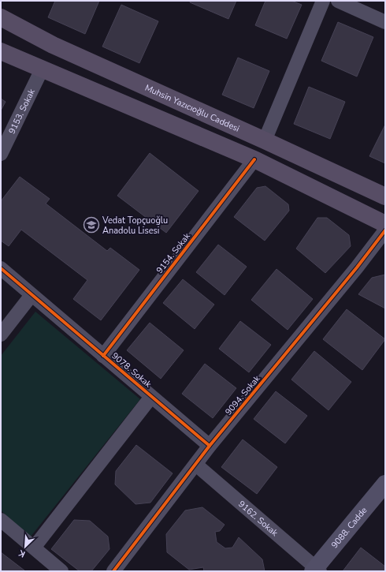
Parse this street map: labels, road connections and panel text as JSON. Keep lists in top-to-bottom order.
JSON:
{
  "streets": {
    "main road": ["Muhsin Yazıcıoğlu Caddesi"],
    "street": [
      "9153. Sokak",
      "9154. Sokak",
      "9078. Sokak",
      "9094. Sokak",
      "9162. Sokak",
      "9088. Cadde"
    ]
  },
  "crossings": [
    ["9154. Sokak", "9078. Sokak"],
    ["9078. Sokak", "9094. Sokak"],
    ["9094. Sokak", "9162. Sokak"],
    ["9162. Sokak", "9088. Cadde"]
  ],
  "places": {
    "school or university": ["Vedat Topçuoğlu Anadolu Lisesi"]
  },
  "north": "bottom left"
}
